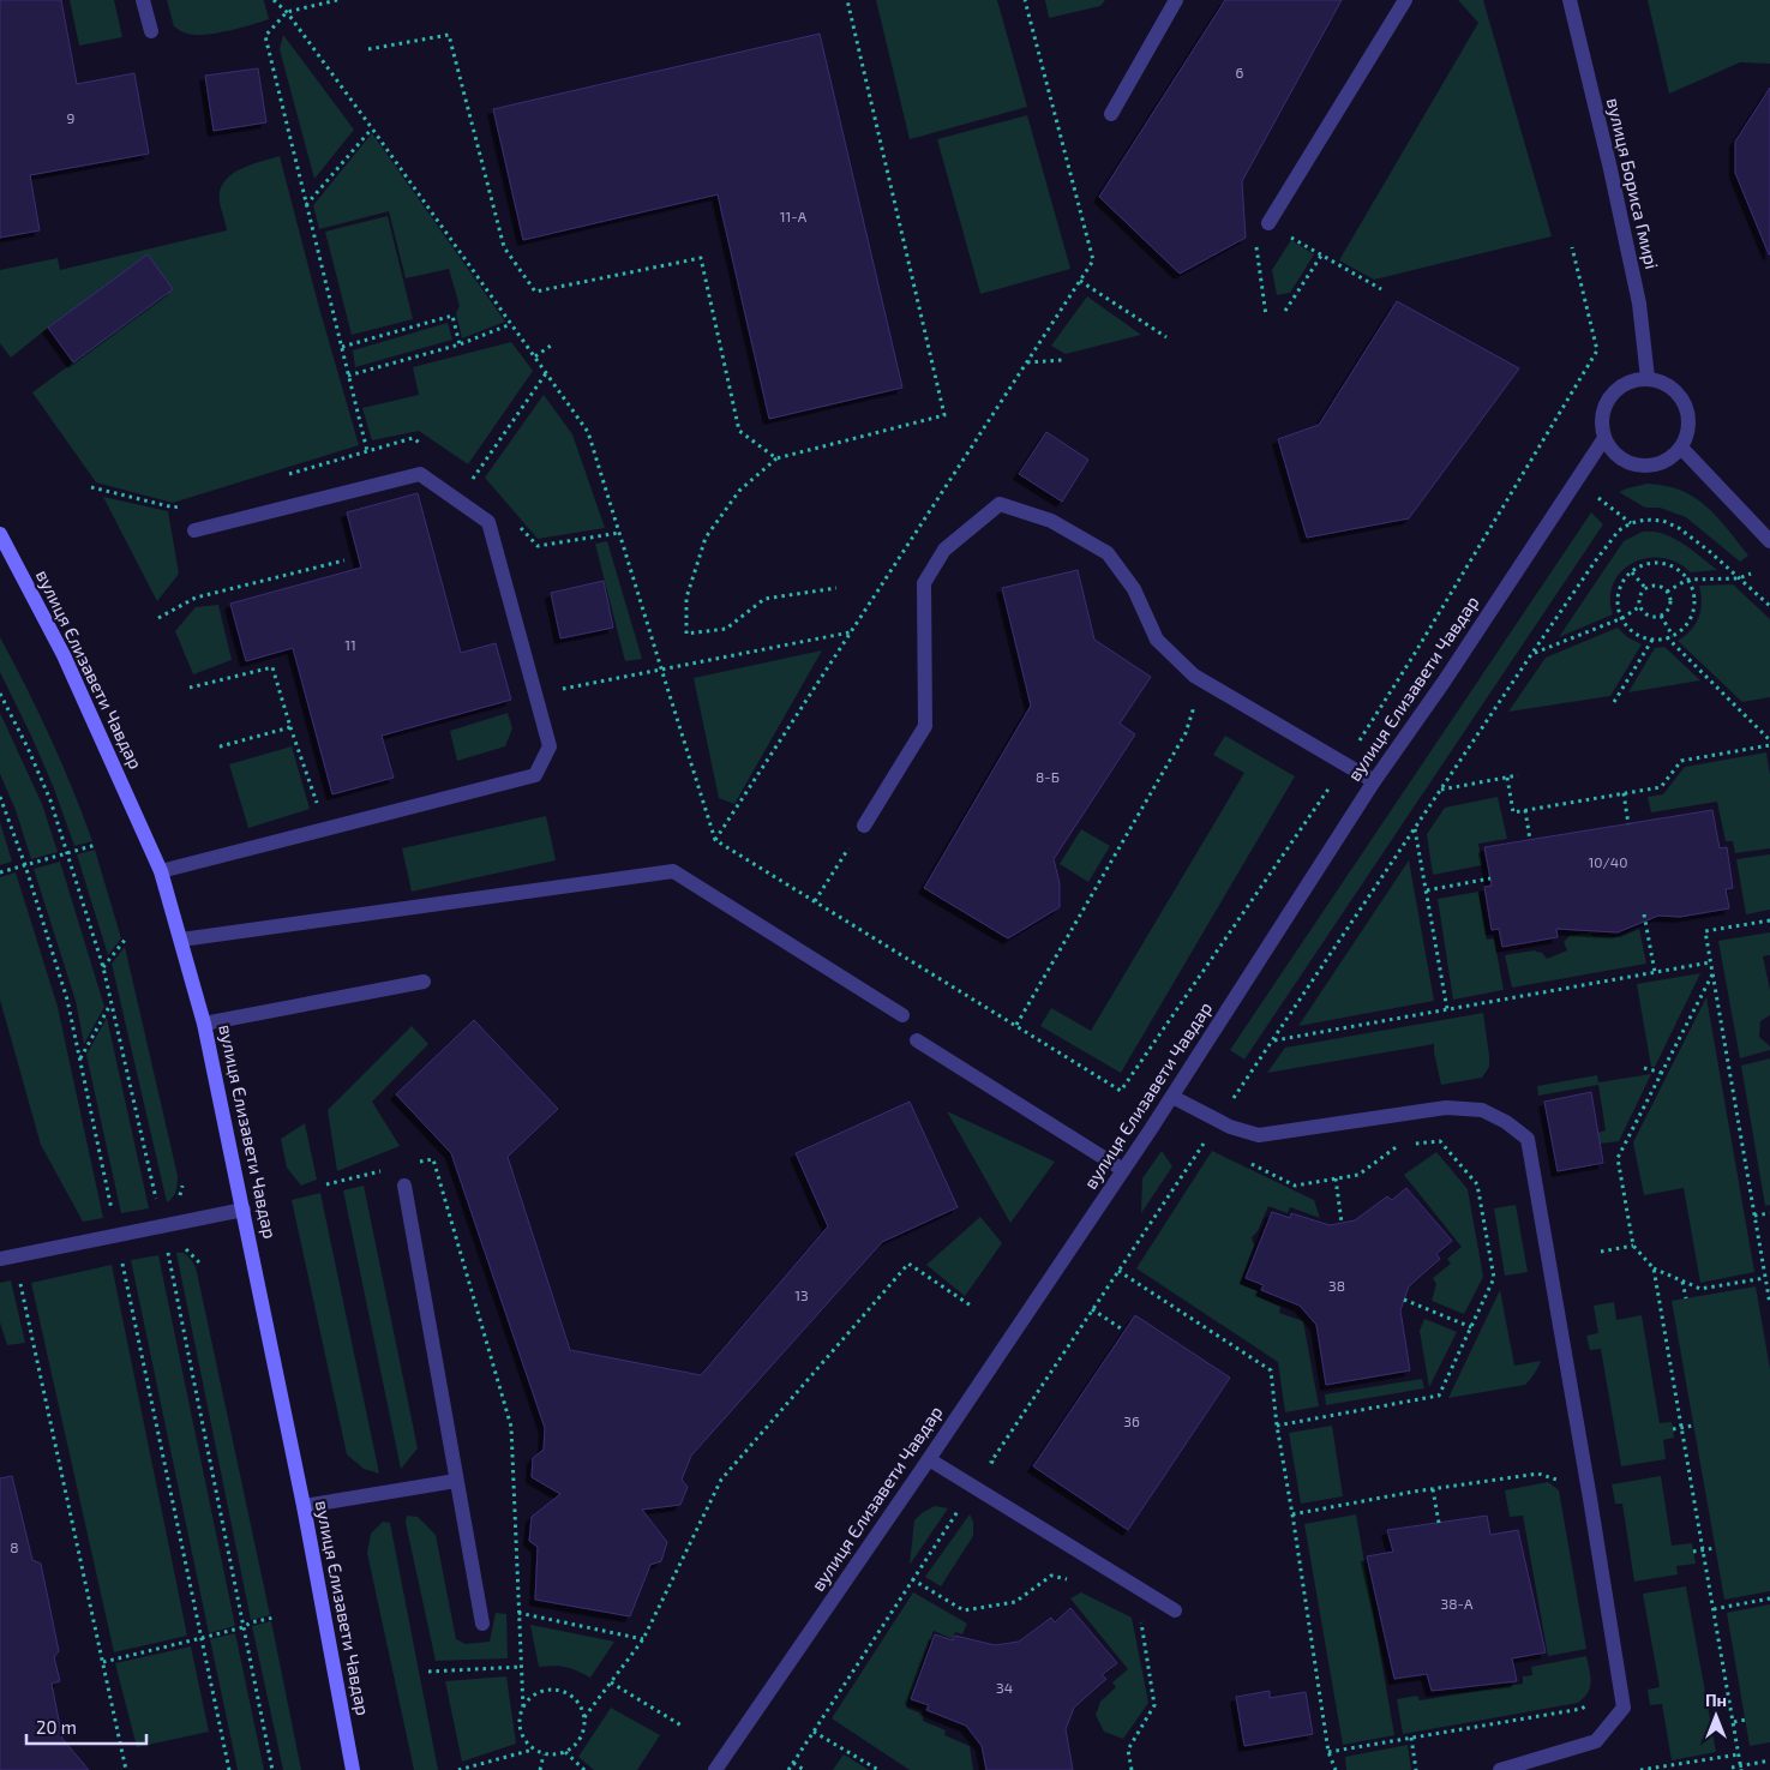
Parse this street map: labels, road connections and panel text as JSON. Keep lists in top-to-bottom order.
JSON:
{
  "streets": {
    "street": ["вулиця Бориса Гмирі", "вулиця Єлизавети Чавдар"]
  },
  "crossings": [
    ["вулиця Бориса Гмирі", "вулиця Єлизавети Чавдар"]
  ],
  "house_numbers": [
    "6",
    "9",
    "11-А",
    "11",
    "8-Б",
    "10/40",
    "38",
    "13",
    "36",
    "8",
    "38-А",
    "34"
  ],
  "scale_bar": "20 m",
  "north": "top"
}
